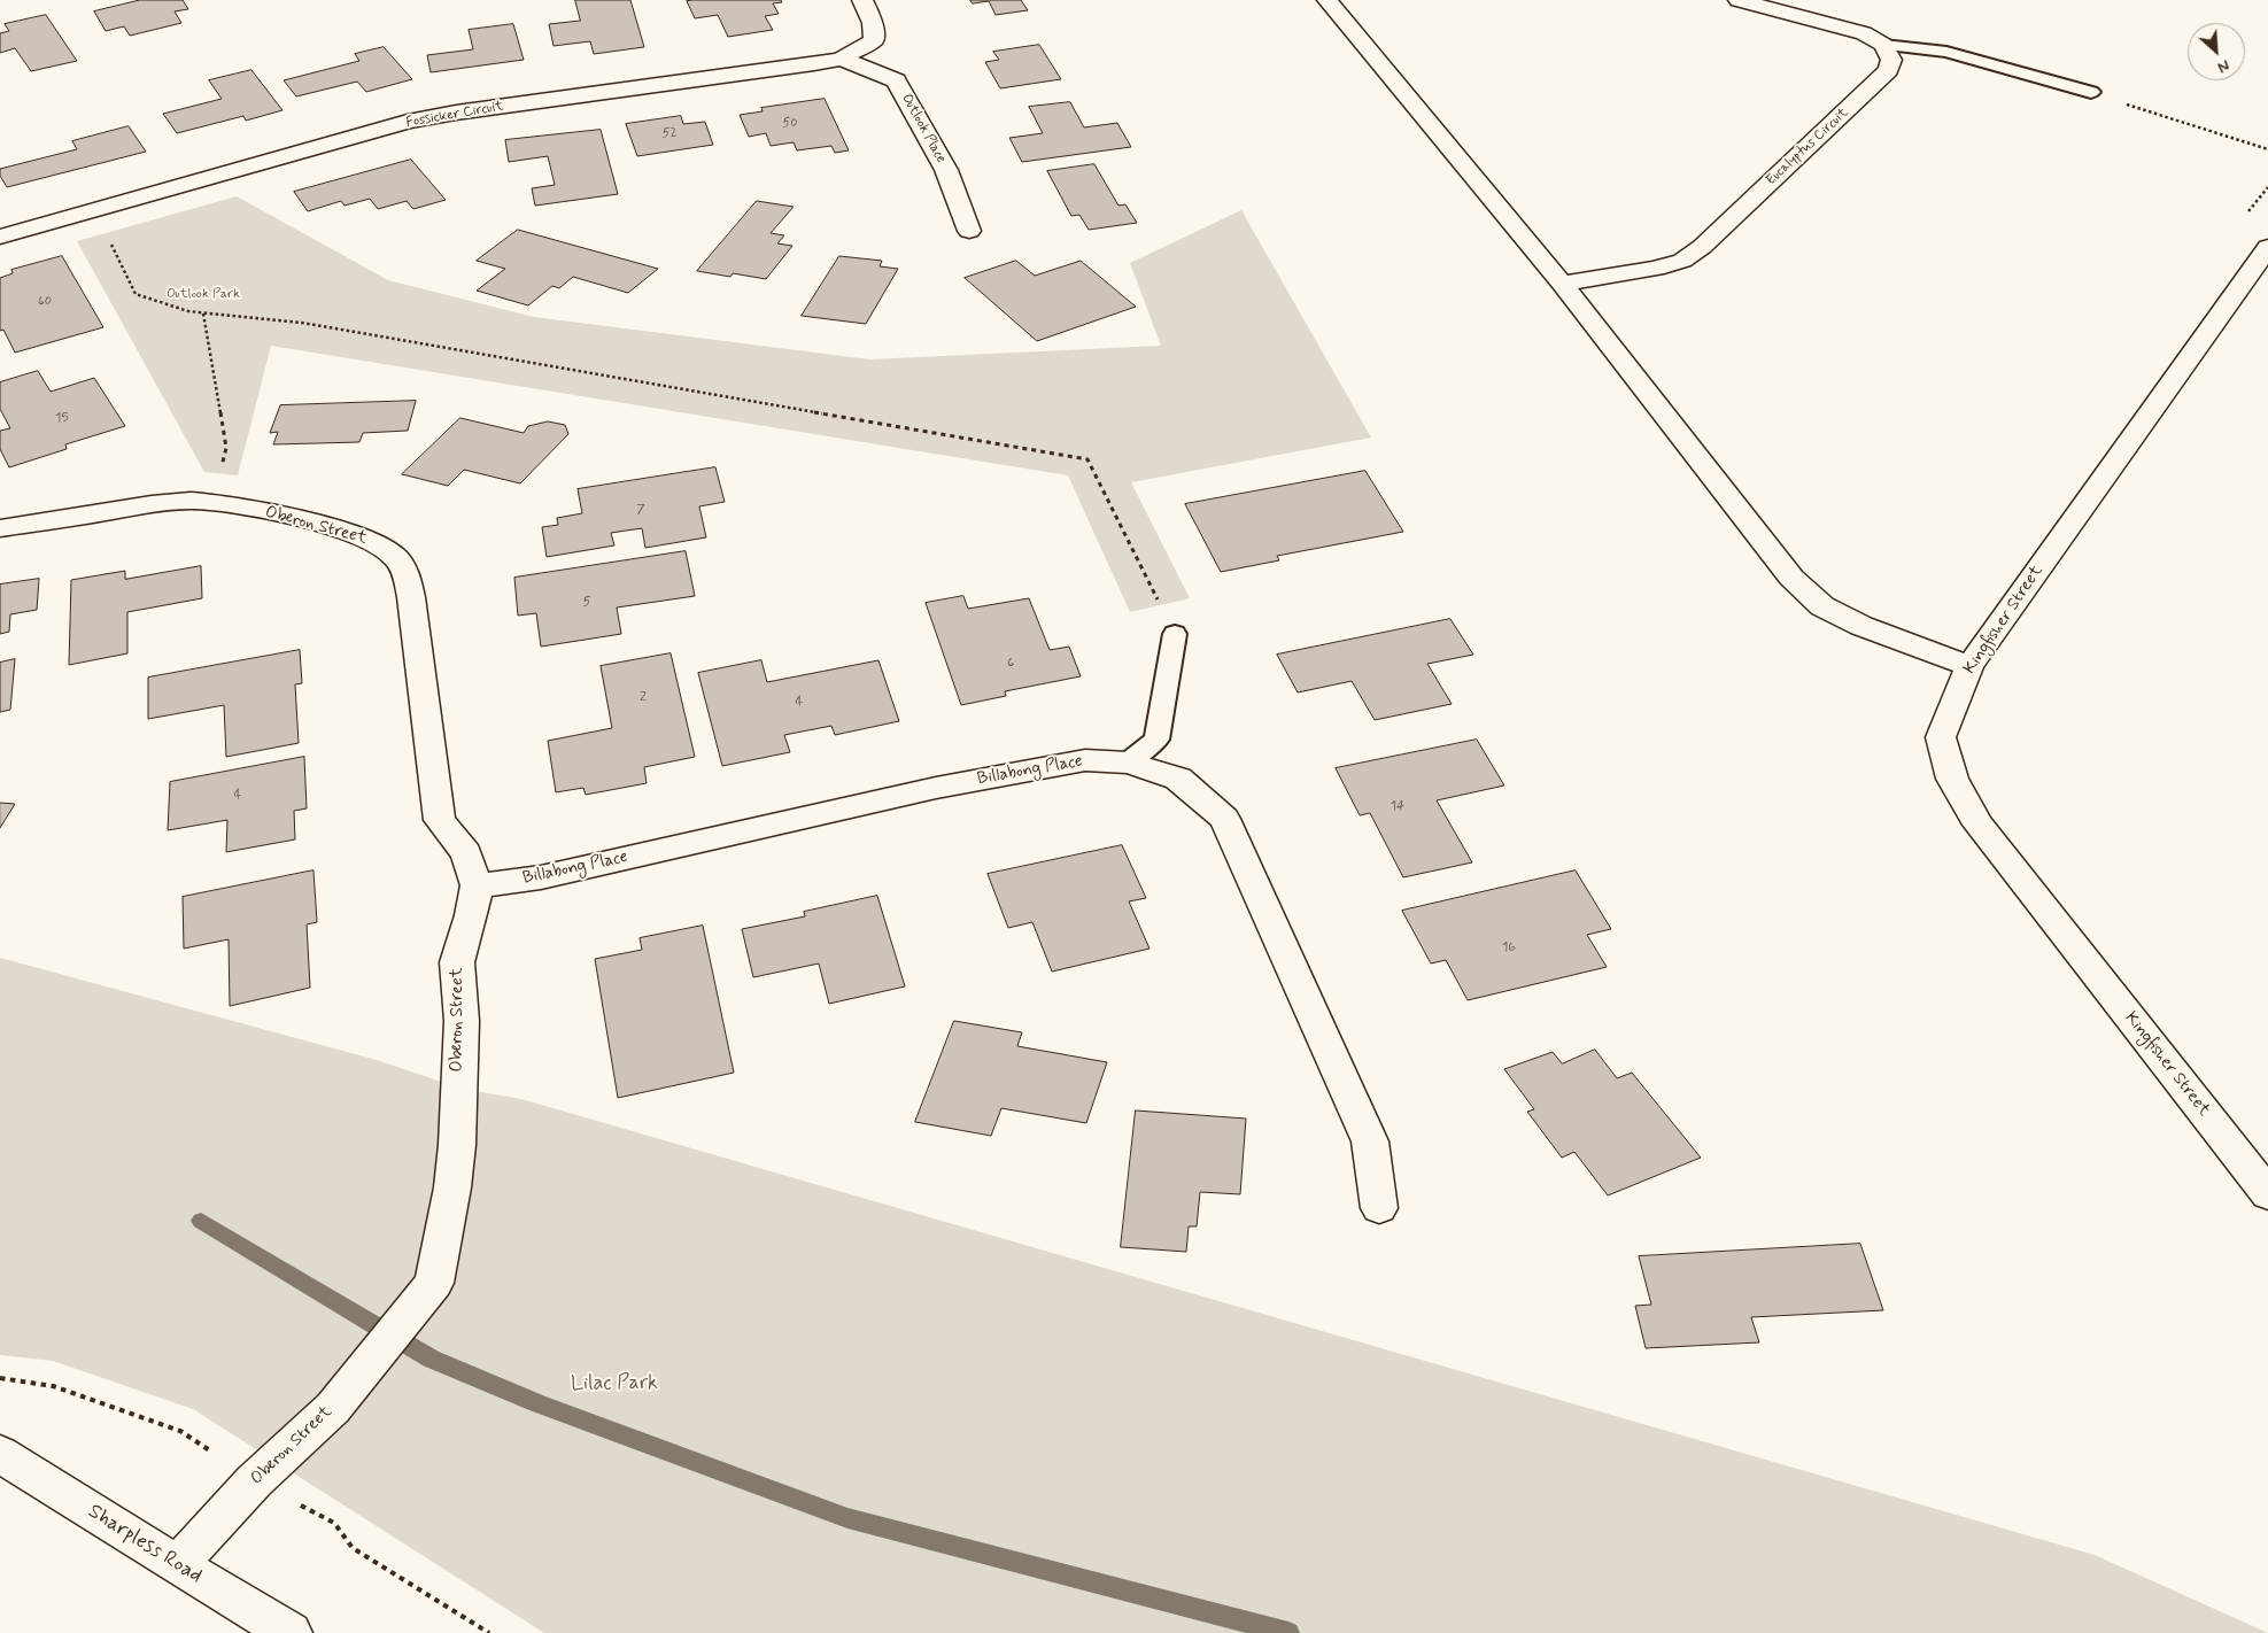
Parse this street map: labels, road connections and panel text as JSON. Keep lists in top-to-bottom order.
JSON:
{
  "streets": {
    "street": [
      "Fossicker Circuit",
      "Outlook Place",
      "Eucalyptus Circuit",
      "Oberon Street",
      "Kingfisher Street",
      "Billabong Place",
      "Sharpless Road"
    ]
  },
  "crossings": [
    ["Fossicker Circuit", "Outlook Place"],
    ["Oberon Street", "Billabong Place"],
    ["Oberon Street", "Sharpless Road"]
  ],
  "parks": ["Outlook Park", "Lilac Park"],
  "house_numbers": [
    "50",
    "52",
    "60",
    "15",
    "7",
    "5",
    "6",
    "2",
    "4",
    "4",
    "14",
    "16"
  ],
  "north": "bottom right"
}
